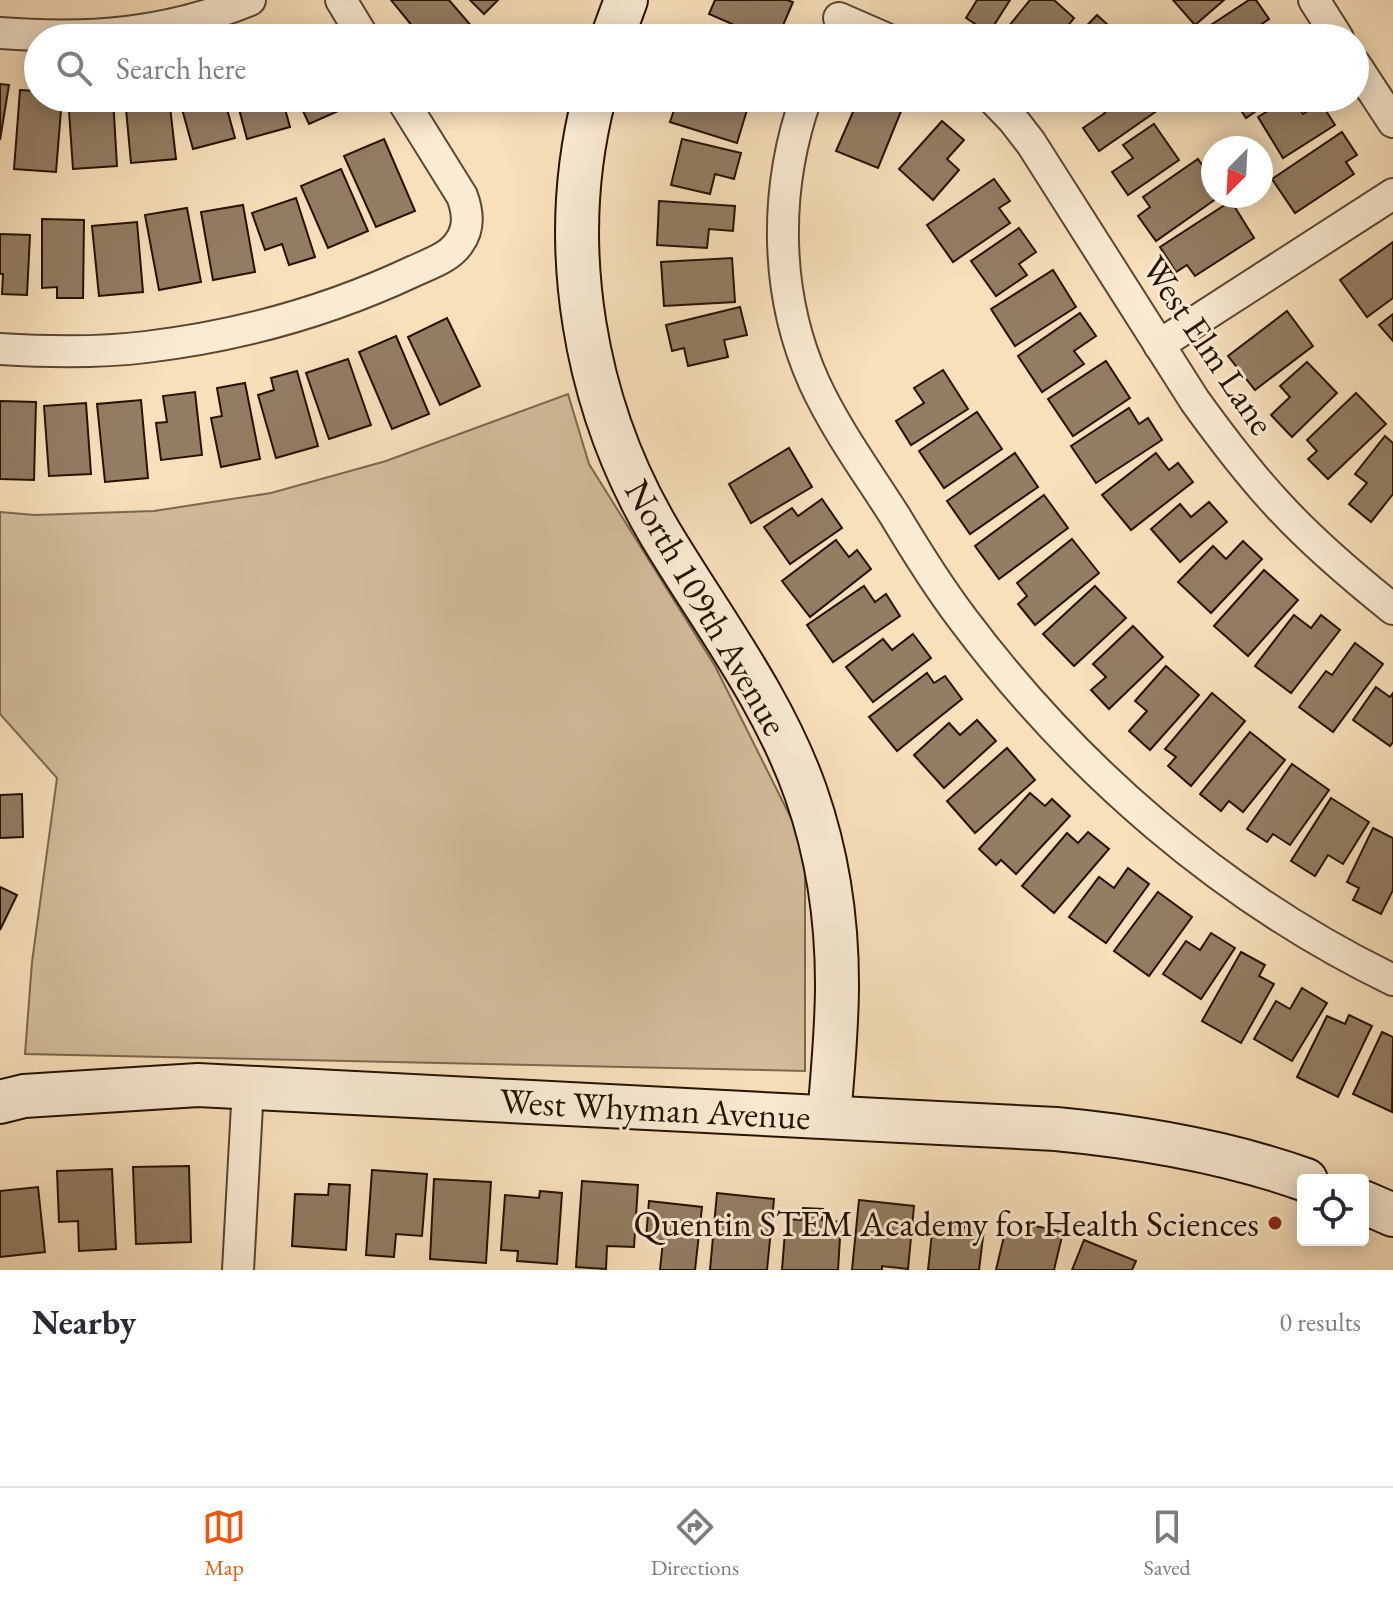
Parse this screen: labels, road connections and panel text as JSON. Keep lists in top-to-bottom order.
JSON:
{
  "streets": {
    "street": ["West Elm Lane", "North 109th Avenue", "West Whyman Avenue"]
  },
  "crossings": [
    ["North 109th Avenue", "West Whyman Avenue"]
  ],
  "places": ["Quentin STEM Academy for Health Sciences"],
  "north": "bottom left",
  "page": {
    "search": "Search here",
    "heading": ["Nearby", "0 results"],
    "nav": ["Map", "Directions", "Saved"]
  }
}
